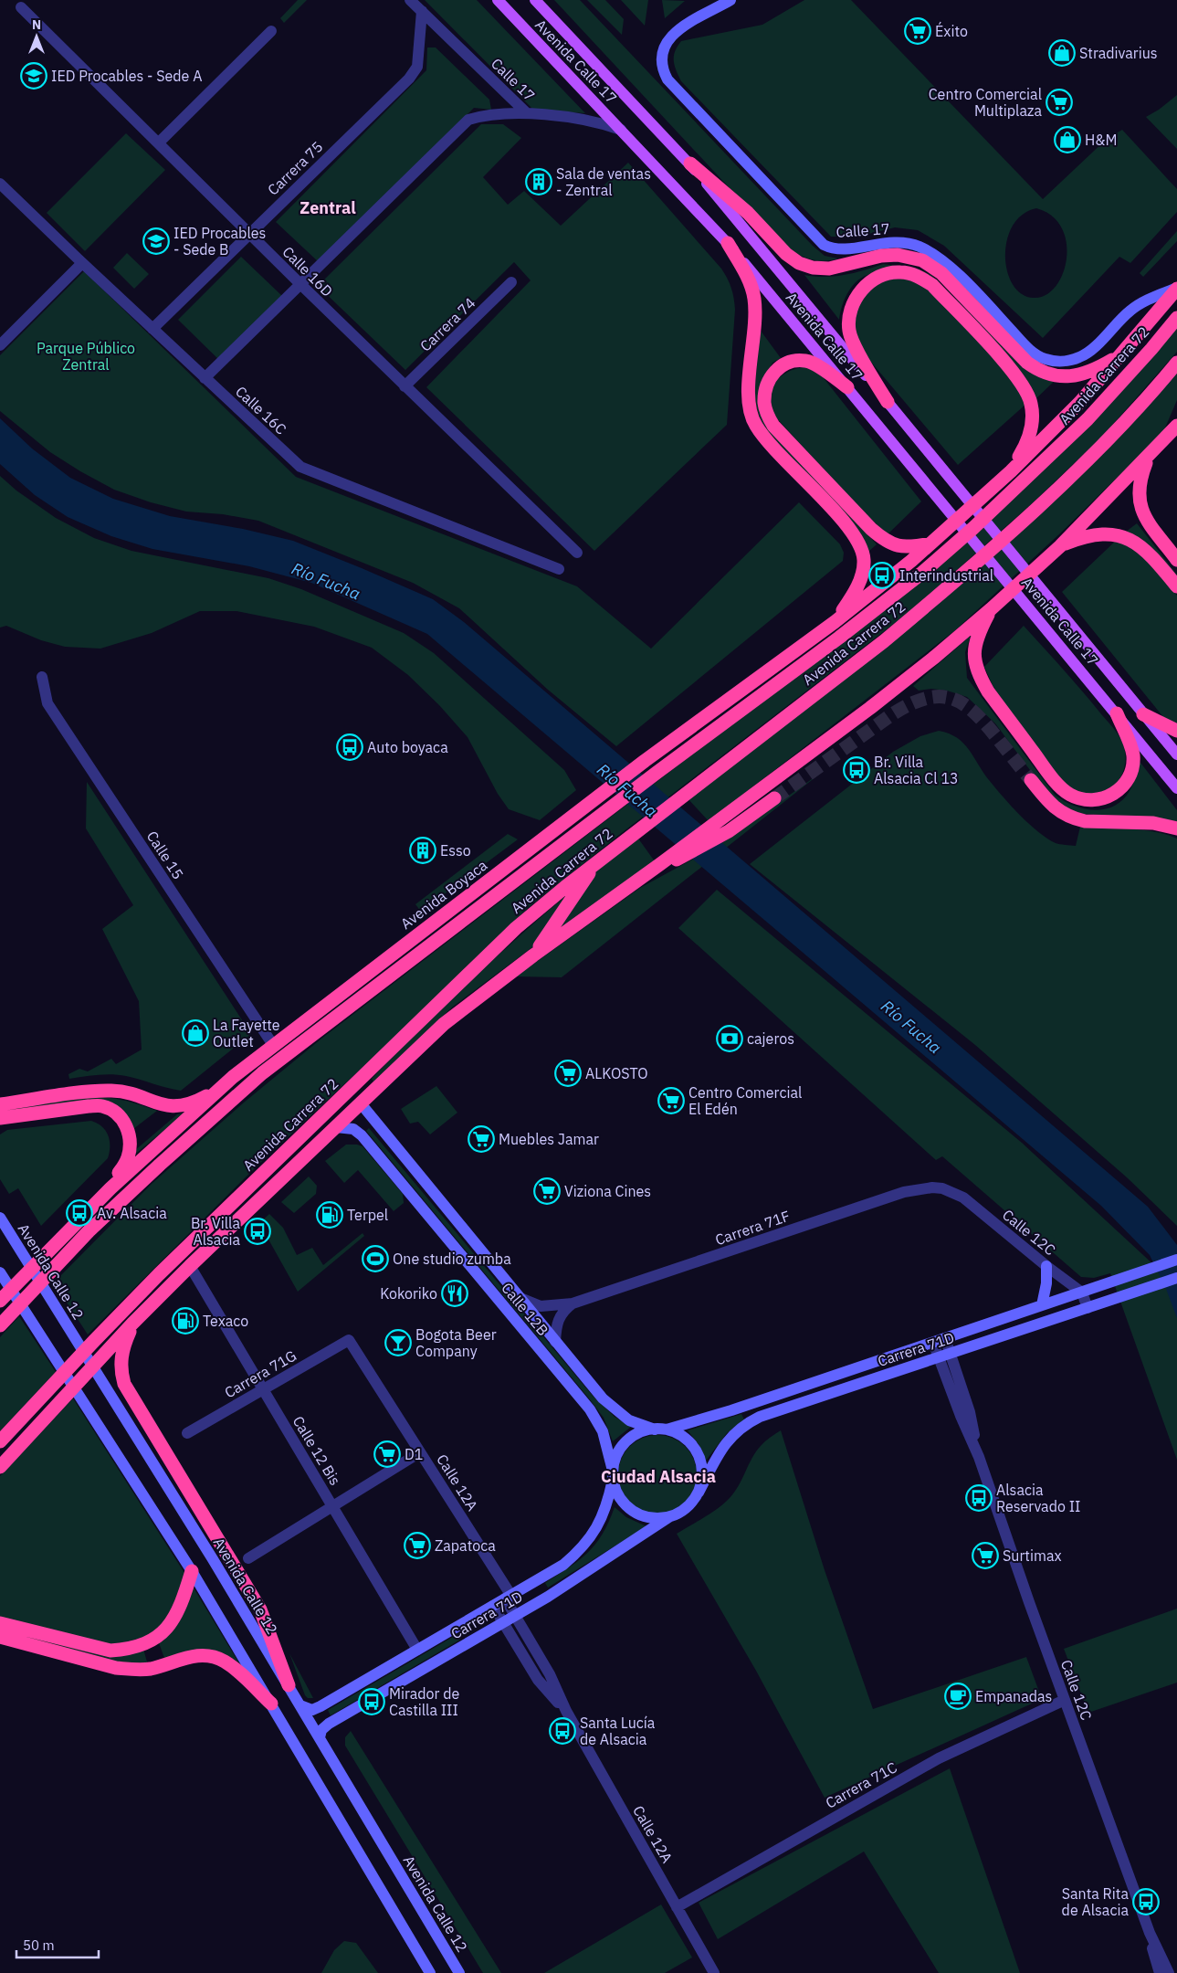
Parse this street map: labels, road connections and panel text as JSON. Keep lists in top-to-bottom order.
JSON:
{
  "streets": {
    "highway": ["Avenida Carrera 72", "Avenida Boyaca"],
    "main road": ["Avenida Calle 17"],
    "street": [
      "Calle 17",
      "Carrera 75",
      "Calle 16D",
      "Carrera 74",
      "Calle 16C",
      "Calle 15",
      "Carrera 71F",
      "Calle 12C",
      "Avenida Calle 12",
      "Calle 12B",
      "Carrera 71D",
      "Carrera 71G",
      "Calle 12 Bis",
      "Calle 12A",
      "Carrera 71C"
    ]
  },
  "crossings": [
    ["Avenida Calle 17", "Calle 17"],
    ["Calle 17", "Carrera 75"],
    ["Calle 17", "Avenida Carrera 72"],
    ["Carrera 75", "Calle 16D"],
    ["Carrera 75", "Calle 16C"],
    ["Calle 16D", "Carrera 74"],
    ["Avenida Carrera 72", "Avenida Boyaca"],
    ["Carrera 71F", "Calle 12C"],
    ["Carrera 71F", "Calle 12B"],
    ["Calle 12C", "Carrera 71D"],
    ["Calle 12C", "Carrera 71C"],
    ["Avenida Calle 12", "Carrera 71D"],
    ["Calle 12B", "Carrera 71D"],
    ["Carrera 71D", "Calle 12 Bis"],
    ["Carrera 71D", "Calle 12A"],
    ["Carrera 71G", "Calle 12 Bis"],
    ["Carrera 71G", "Calle 12A"],
    ["Calle 12A", "Carrera 71C"]
  ],
  "districts": ["Zentral", "Ciudad Alsacia"],
  "water": ["Río Fucha"],
  "parks": ["Parque Público Zentral"],
  "places": {
    "supermarket": [
      "Éxito",
      "Centro Comercial Multiplaza",
      "ALKOSTO",
      "Centro Comercial El Edén",
      "Muebles Jamar",
      "Viziona Cines",
      "D1",
      "Zapatoca",
      "Surtimax"
    ],
    "shop": ["Stradivarius", "H&M", "La Fayette Outlet"],
    "school or university": ["IED Procables - Sede A", "IED Procables - Sede B"],
    "building": ["Sala de ventas - Zentral", "Esso"],
    "bus stop": [
      "Interindustrial",
      "Auto boyaca",
      "Br. Villa Alsacia Cl 13",
      "Av. Alsacia",
      "Br. Villa Alsacia",
      "Alsacia Reservado II",
      "Mirador de Castilla III",
      "Santa Lucía de Alsacia",
      "Santa Rita de Alsacia"
    ],
    "bank": ["cajeros"],
    "fuel station": ["Terpel", "Texaco"],
    "sports": ["One studio zumba"],
    "restaurant": ["Kokoriko"],
    "bar": ["Bogota Beer Company"],
    "cafe": ["Empanadas"]
  },
  "scale_bar": "50 m",
  "north": "top"
}
